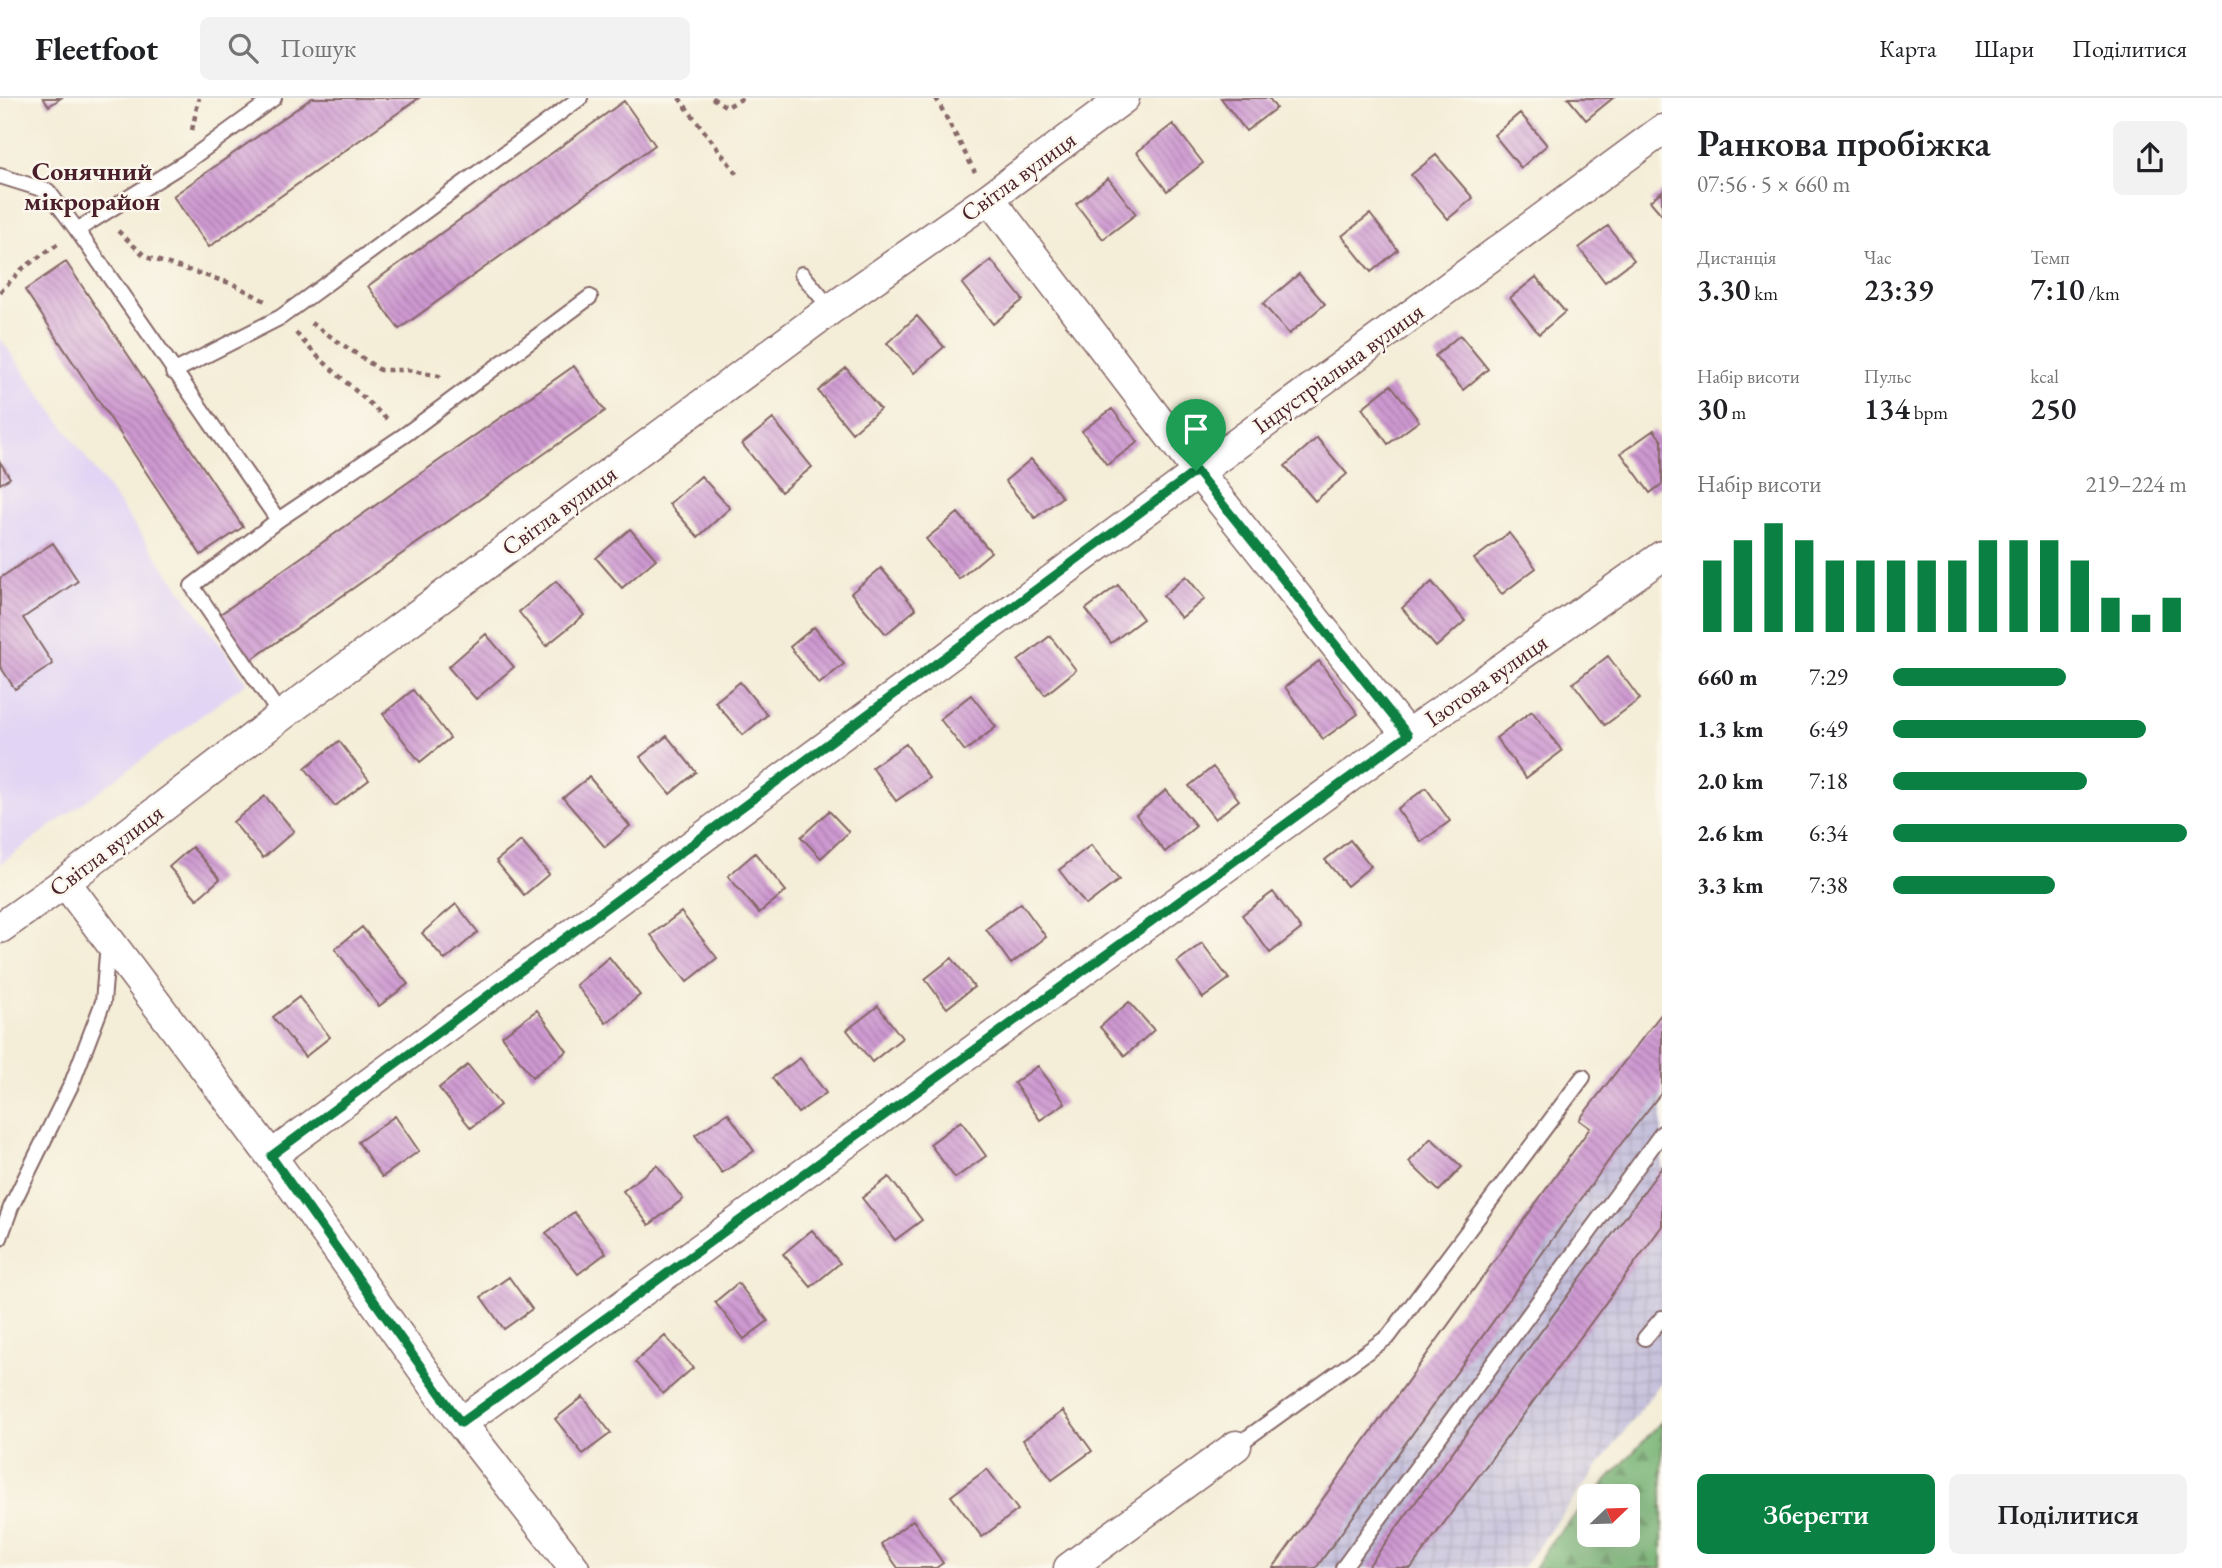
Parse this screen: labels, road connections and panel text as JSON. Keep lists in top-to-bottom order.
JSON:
{
  "streets": {
    "street": ["Світла вулиця", "Індустріальна вулиця", "Ізотова вулиця"]
  },
  "districts": ["Сонячний мікрорайон"],
  "north": "top right",
  "page": {
    "header": "Fleetfoot",
    "search": "Пошук",
    "nav": ["Карта", "Шари", "Поділитися"],
    "heading": ["Ранкова пробіжка", "07:56 · 5 × 660 m"],
    "stats": [
      ["Дистанція", "3.30 km"],
      ["Час", "23:39"],
      ["Темп", "7:10 /km"],
      ["Набір висоти", "30 m"],
      ["Пульс", "134 bpm"],
      ["kcal", "250"]
    ],
    "chart": ["Набір висоти", "219–224 m"],
    "list": [
      {
        "name": "660 m",
        "note": "7:29"
      },
      {
        "name": "1.3 km",
        "note": "6:49"
      },
      {
        "name": "2.0 km",
        "note": "7:18"
      },
      {
        "name": "2.6 km",
        "note": "6:34"
      },
      {
        "name": "3.3 km",
        "note": "7:38"
      }
    ],
    "buttons": ["Зберегти", "Поділитися"]
  }
}
